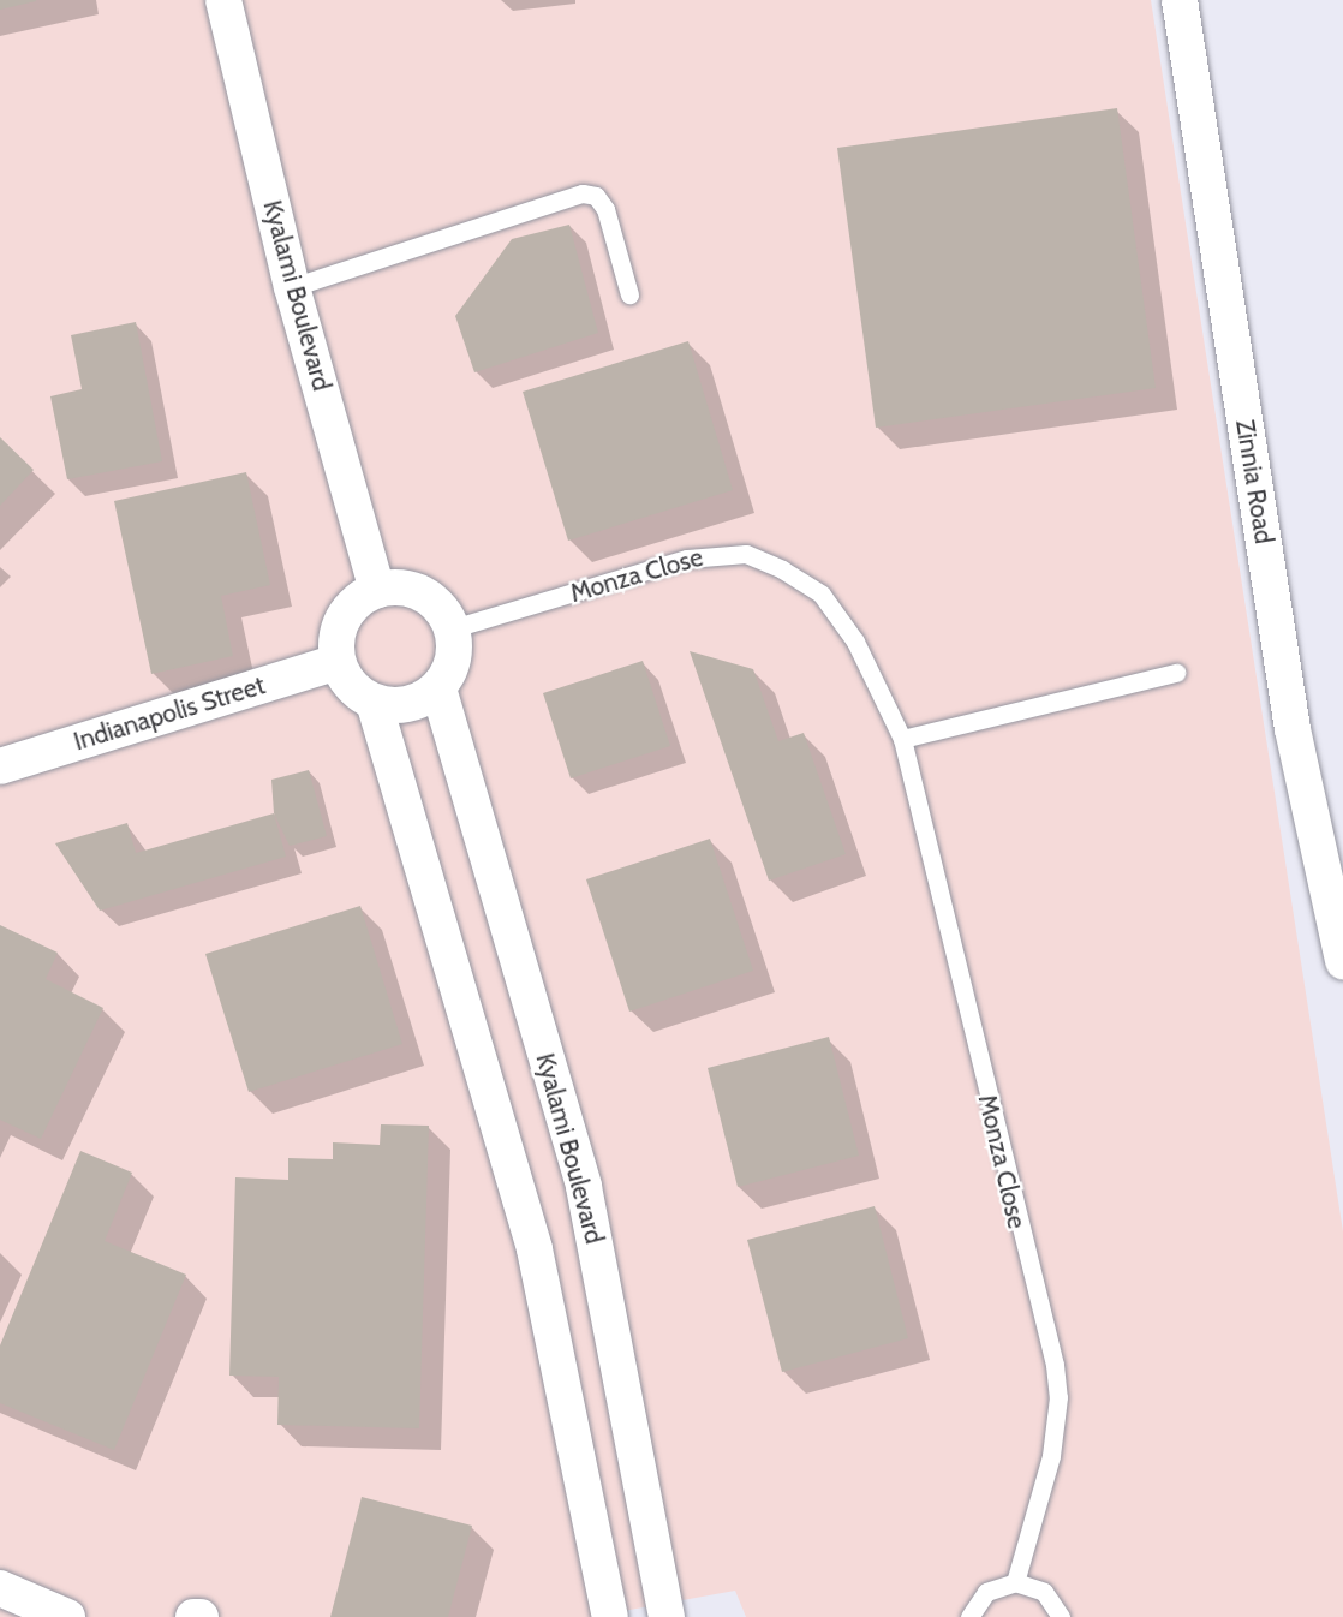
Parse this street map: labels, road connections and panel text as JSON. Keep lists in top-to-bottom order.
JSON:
{
  "streets": {
    "street": ["Kyalami Boulevard", "Zinnia Road", "Indianapolis Street"],
    "lane": ["Monza Close"]
  },
  "crossings": [
    ["Kyalami Boulevard", "Monza Close"],
    ["Kyalami Boulevard", "Indianapolis Street"],
    ["Monza Close", "Indianapolis Street"]
  ]
}
